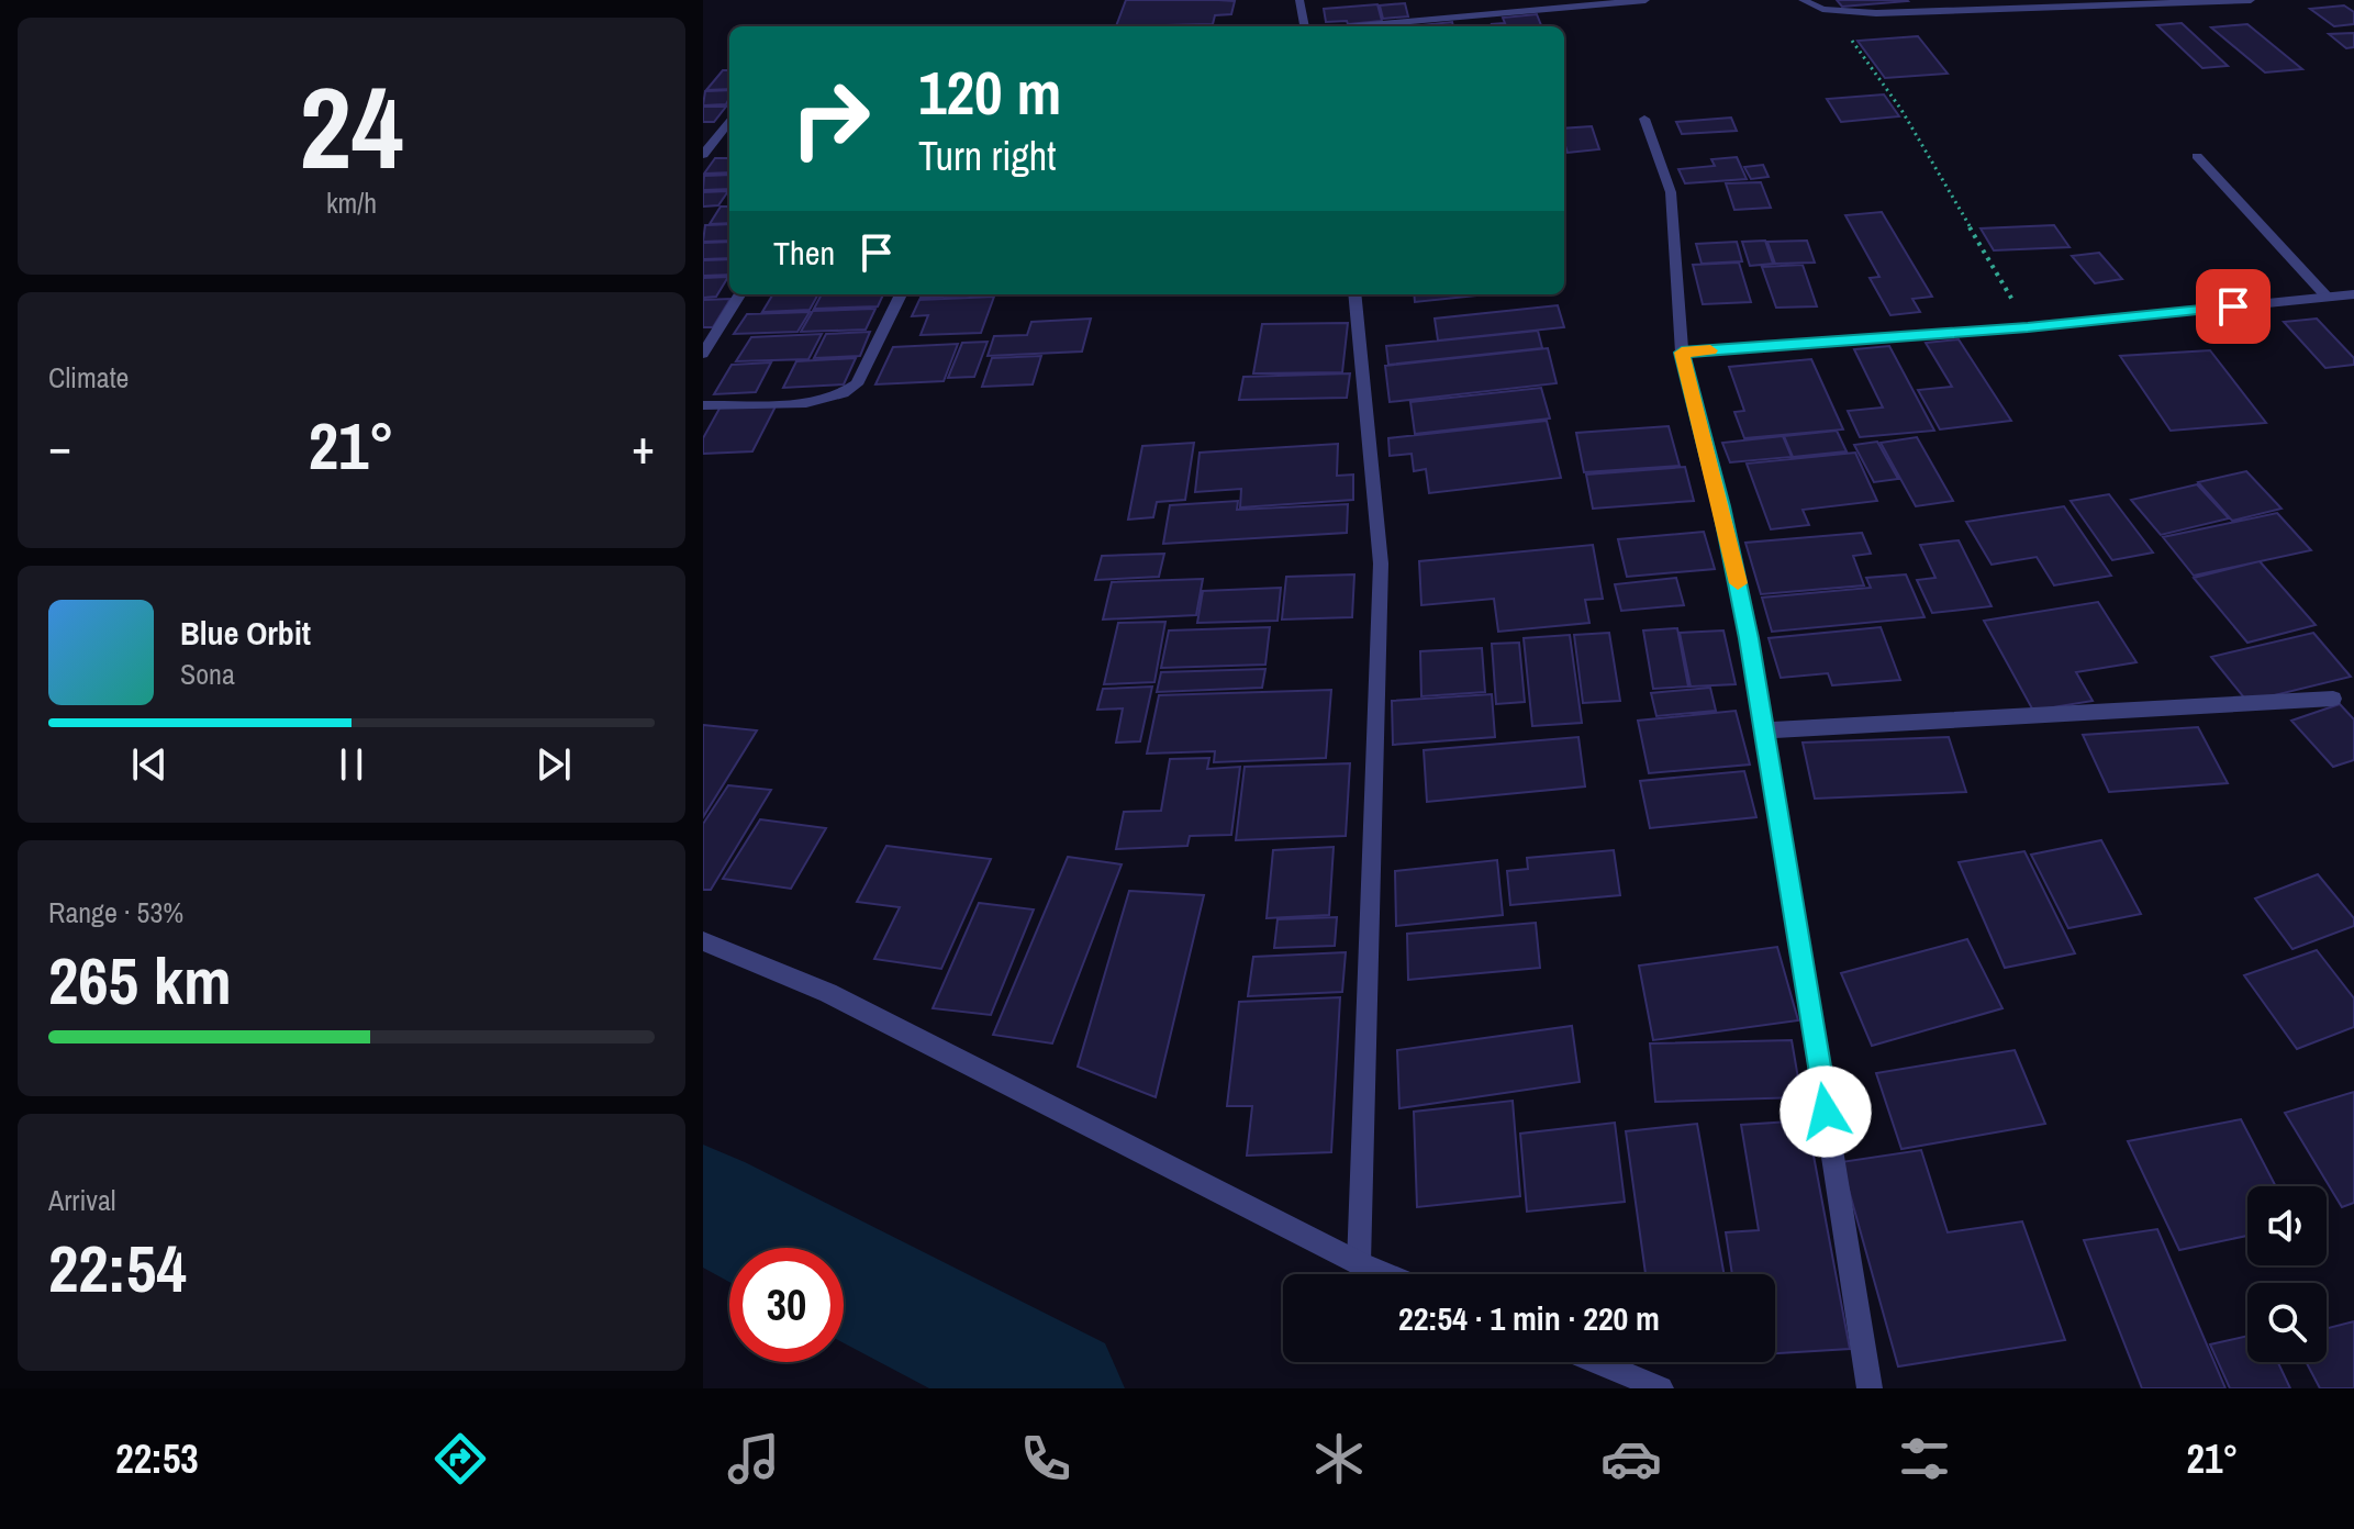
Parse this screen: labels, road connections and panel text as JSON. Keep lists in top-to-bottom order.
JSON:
{
  "page": {
    "tile": [
      ["24", "km/h"],
      "Climate",
      ["Range · 53%", "265 km"],
      ["Arrival", "22:54"]
    ],
    "turn": ["120 m", "Turn right"],
    "then": "Then",
    "heat": ["−", "21°", "+"],
    "song": ["Blue Orbit", "Sona"],
    "limit": "30",
    "trip": "22:54 · 1 min · 220 m",
    "tabs": ["22:53", "21°"]
  }
}
